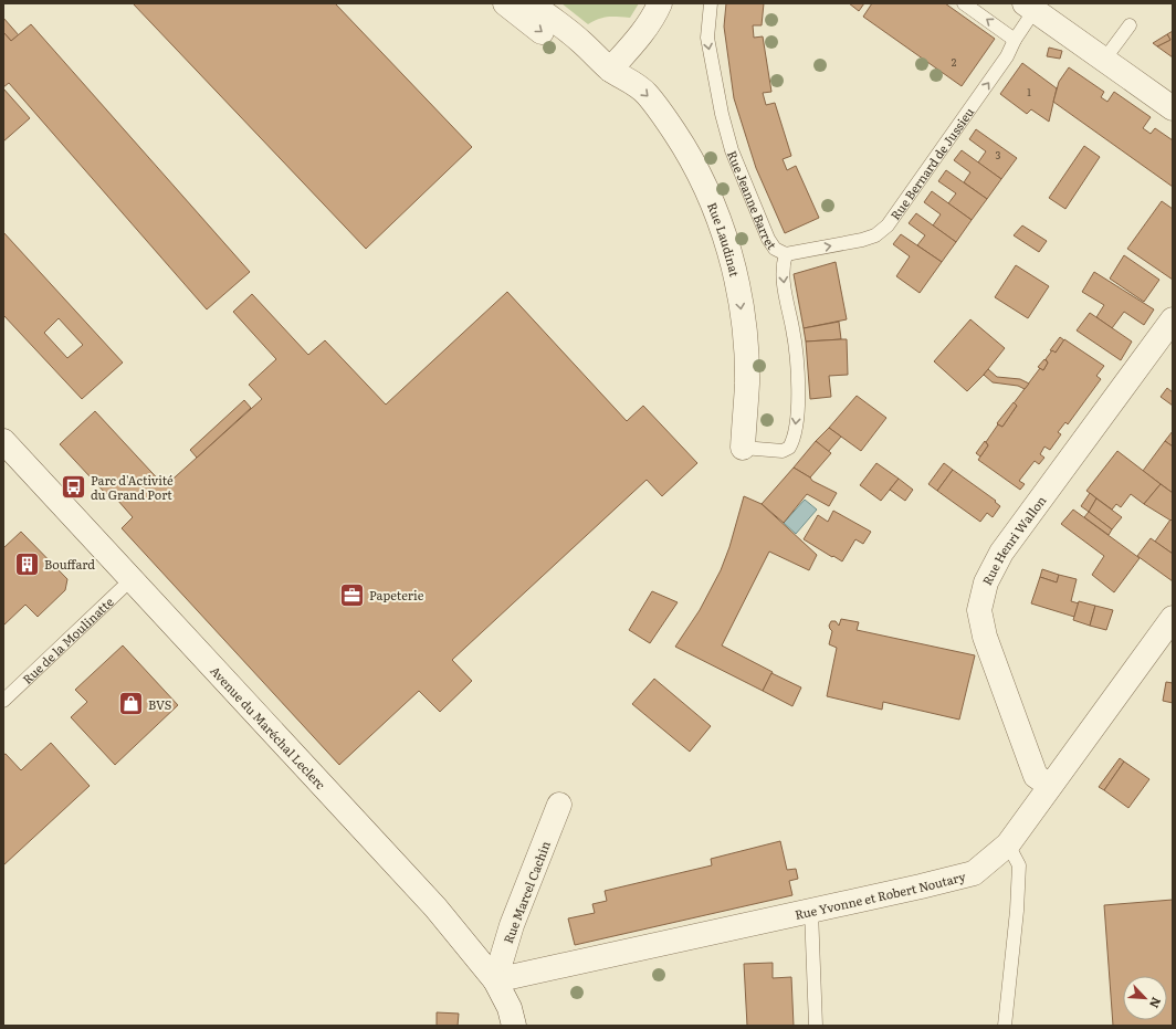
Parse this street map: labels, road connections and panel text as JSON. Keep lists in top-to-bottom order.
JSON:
{
  "streets": {
    "street": [
      "Rue Laudinat",
      "Rue Henri Wallon",
      "Avenue du Maréchal Leclerc",
      "Rue Marcel Cachin",
      "Rue Yvonne et Robert Noutary"
    ],
    "lane": ["Rue Bernard de Jussieu", "Rue Jeanne Barret", "Rue de la Moulinatte"]
  },
  "crossings": [
    ["Rue Bernard de Jussieu", "Rue Jeanne Barret"],
    ["Rue Jeanne Barret", "Rue Laudinat"],
    ["Rue Henri Wallon", "Rue Yvonne et Robert Noutary"],
    ["Rue de la Moulinatte", "Avenue du Maréchal Leclerc"],
    ["Avenue du Maréchal Leclerc", "Rue Marcel Cachin"],
    ["Avenue du Maréchal Leclerc", "Rue Yvonne et Robert Noutary"],
    ["Rue Marcel Cachin", "Rue Yvonne et Robert Noutary"]
  ],
  "one_way": ["Rue Bernard de Jussieu", "Rue Jeanne Barret", "Rue Laudinat"],
  "places": {
    "bus stop": ["Parc d'Activité du Grand Port"],
    "building": ["Bouffard"],
    "office": ["Papeterie"],
    "shop": ["BVS"]
  },
  "house_numbers": ["2", "1", "3"],
  "north": "bottom right"
}
